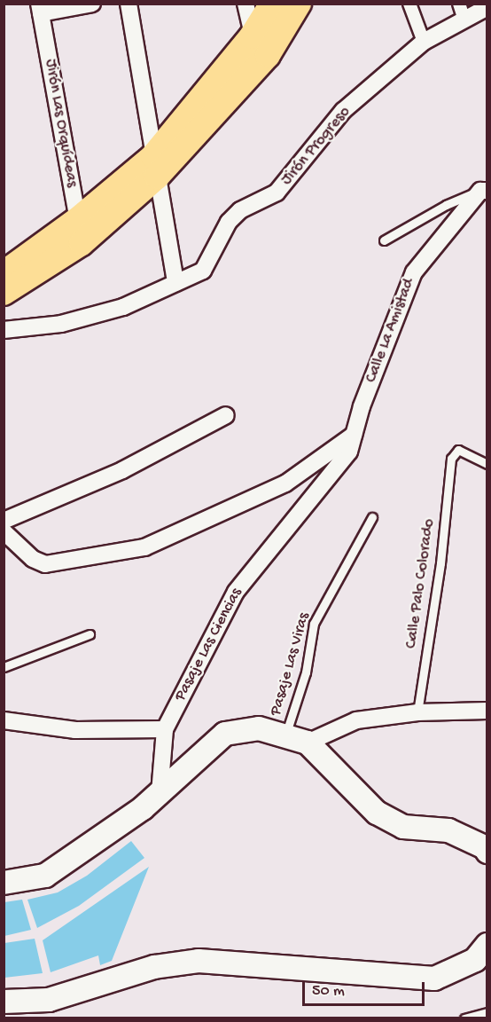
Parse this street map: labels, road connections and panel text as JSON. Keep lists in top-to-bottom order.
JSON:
{
  "streets": {
    "street": [
      "Jirón Las Orquídeas",
      "Jirón Progreso",
      "Calle La Amistad",
      "Pasaje Las Ciencias"
    ],
    "lane": ["Calle Palo Colorado", "Pasaje Las Viras"]
  },
  "crossings": [
    ["Calle La Amistad", "Pasaje Las Ciencias"]
  ],
  "scale_bar": "50 m"
}
